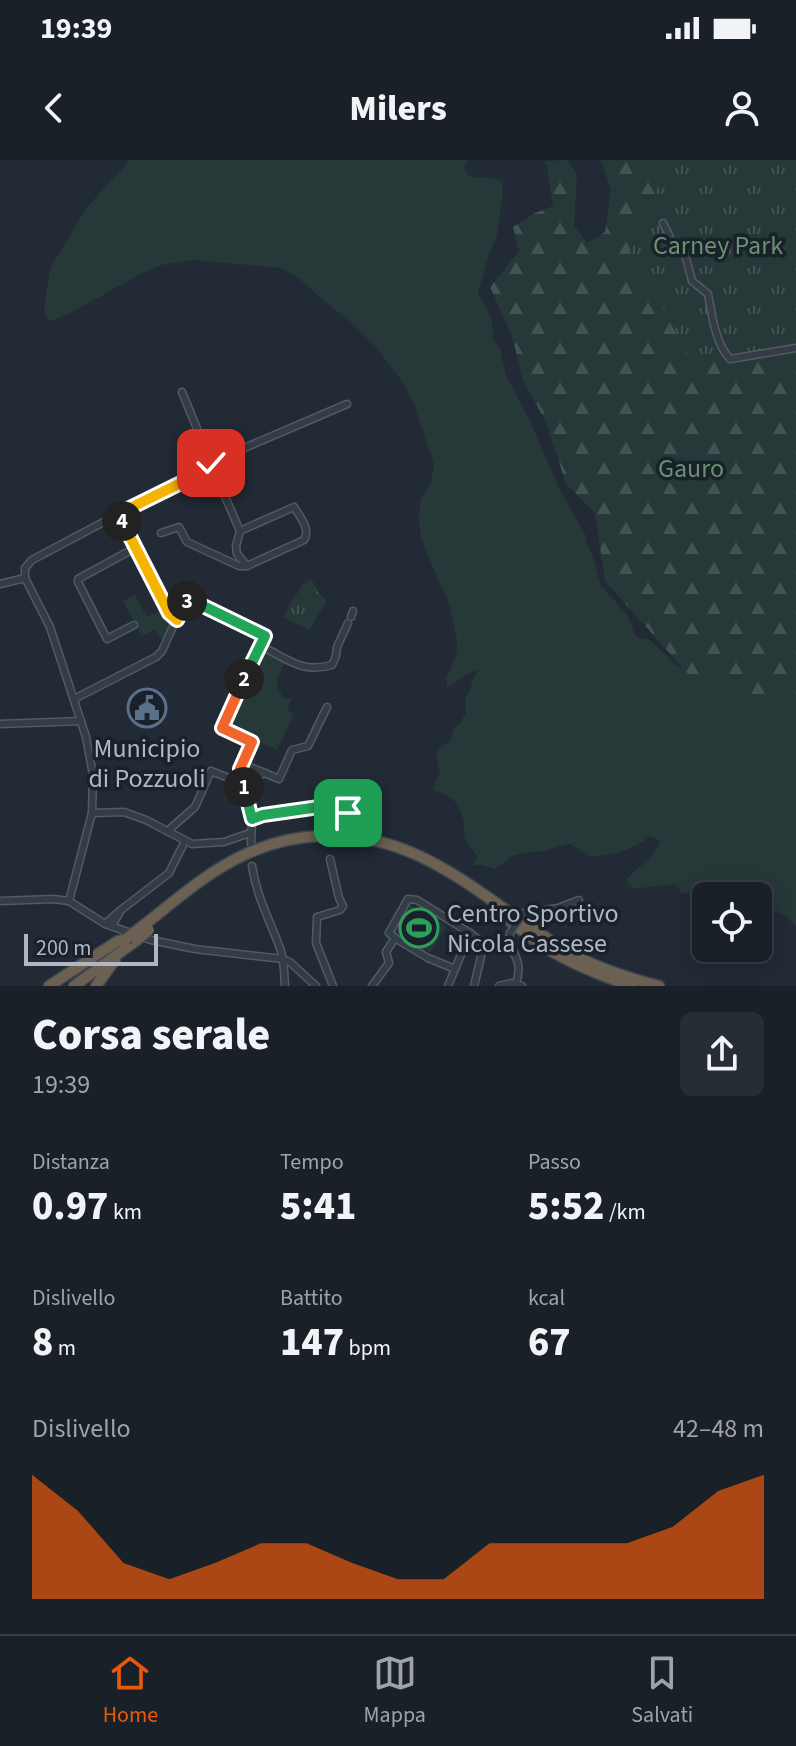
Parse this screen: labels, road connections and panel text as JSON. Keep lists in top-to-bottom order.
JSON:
{
  "parks": ["Carney Park", "Gauro"],
  "places": {
    "public building": ["Municipio di Pozzuoli"],
    "sports": ["Centro Sportivo Nicola Cassese"]
  },
  "scale_bar": "200 m",
  "page": {
    "status": "19:39",
    "header": "Milers",
    "pins": [
      "4",
      "3",
      "2",
      "1"
    ],
    "scale": "200 m",
    "heading": ["Corsa serale", "19:39"],
    "stats": [
      ["Distanza", "0.97 km"],
      ["Tempo", "5:41"],
      ["Passo", "5:52 /km"],
      ["Dislivello", "8 m"],
      ["Battito", "147 bpm"],
      ["kcal", "67"]
    ],
    "chart": ["Dislivello", "42–48 m"],
    "tabs": ["Home", "Mappa", "Salvati"]
  }
}
